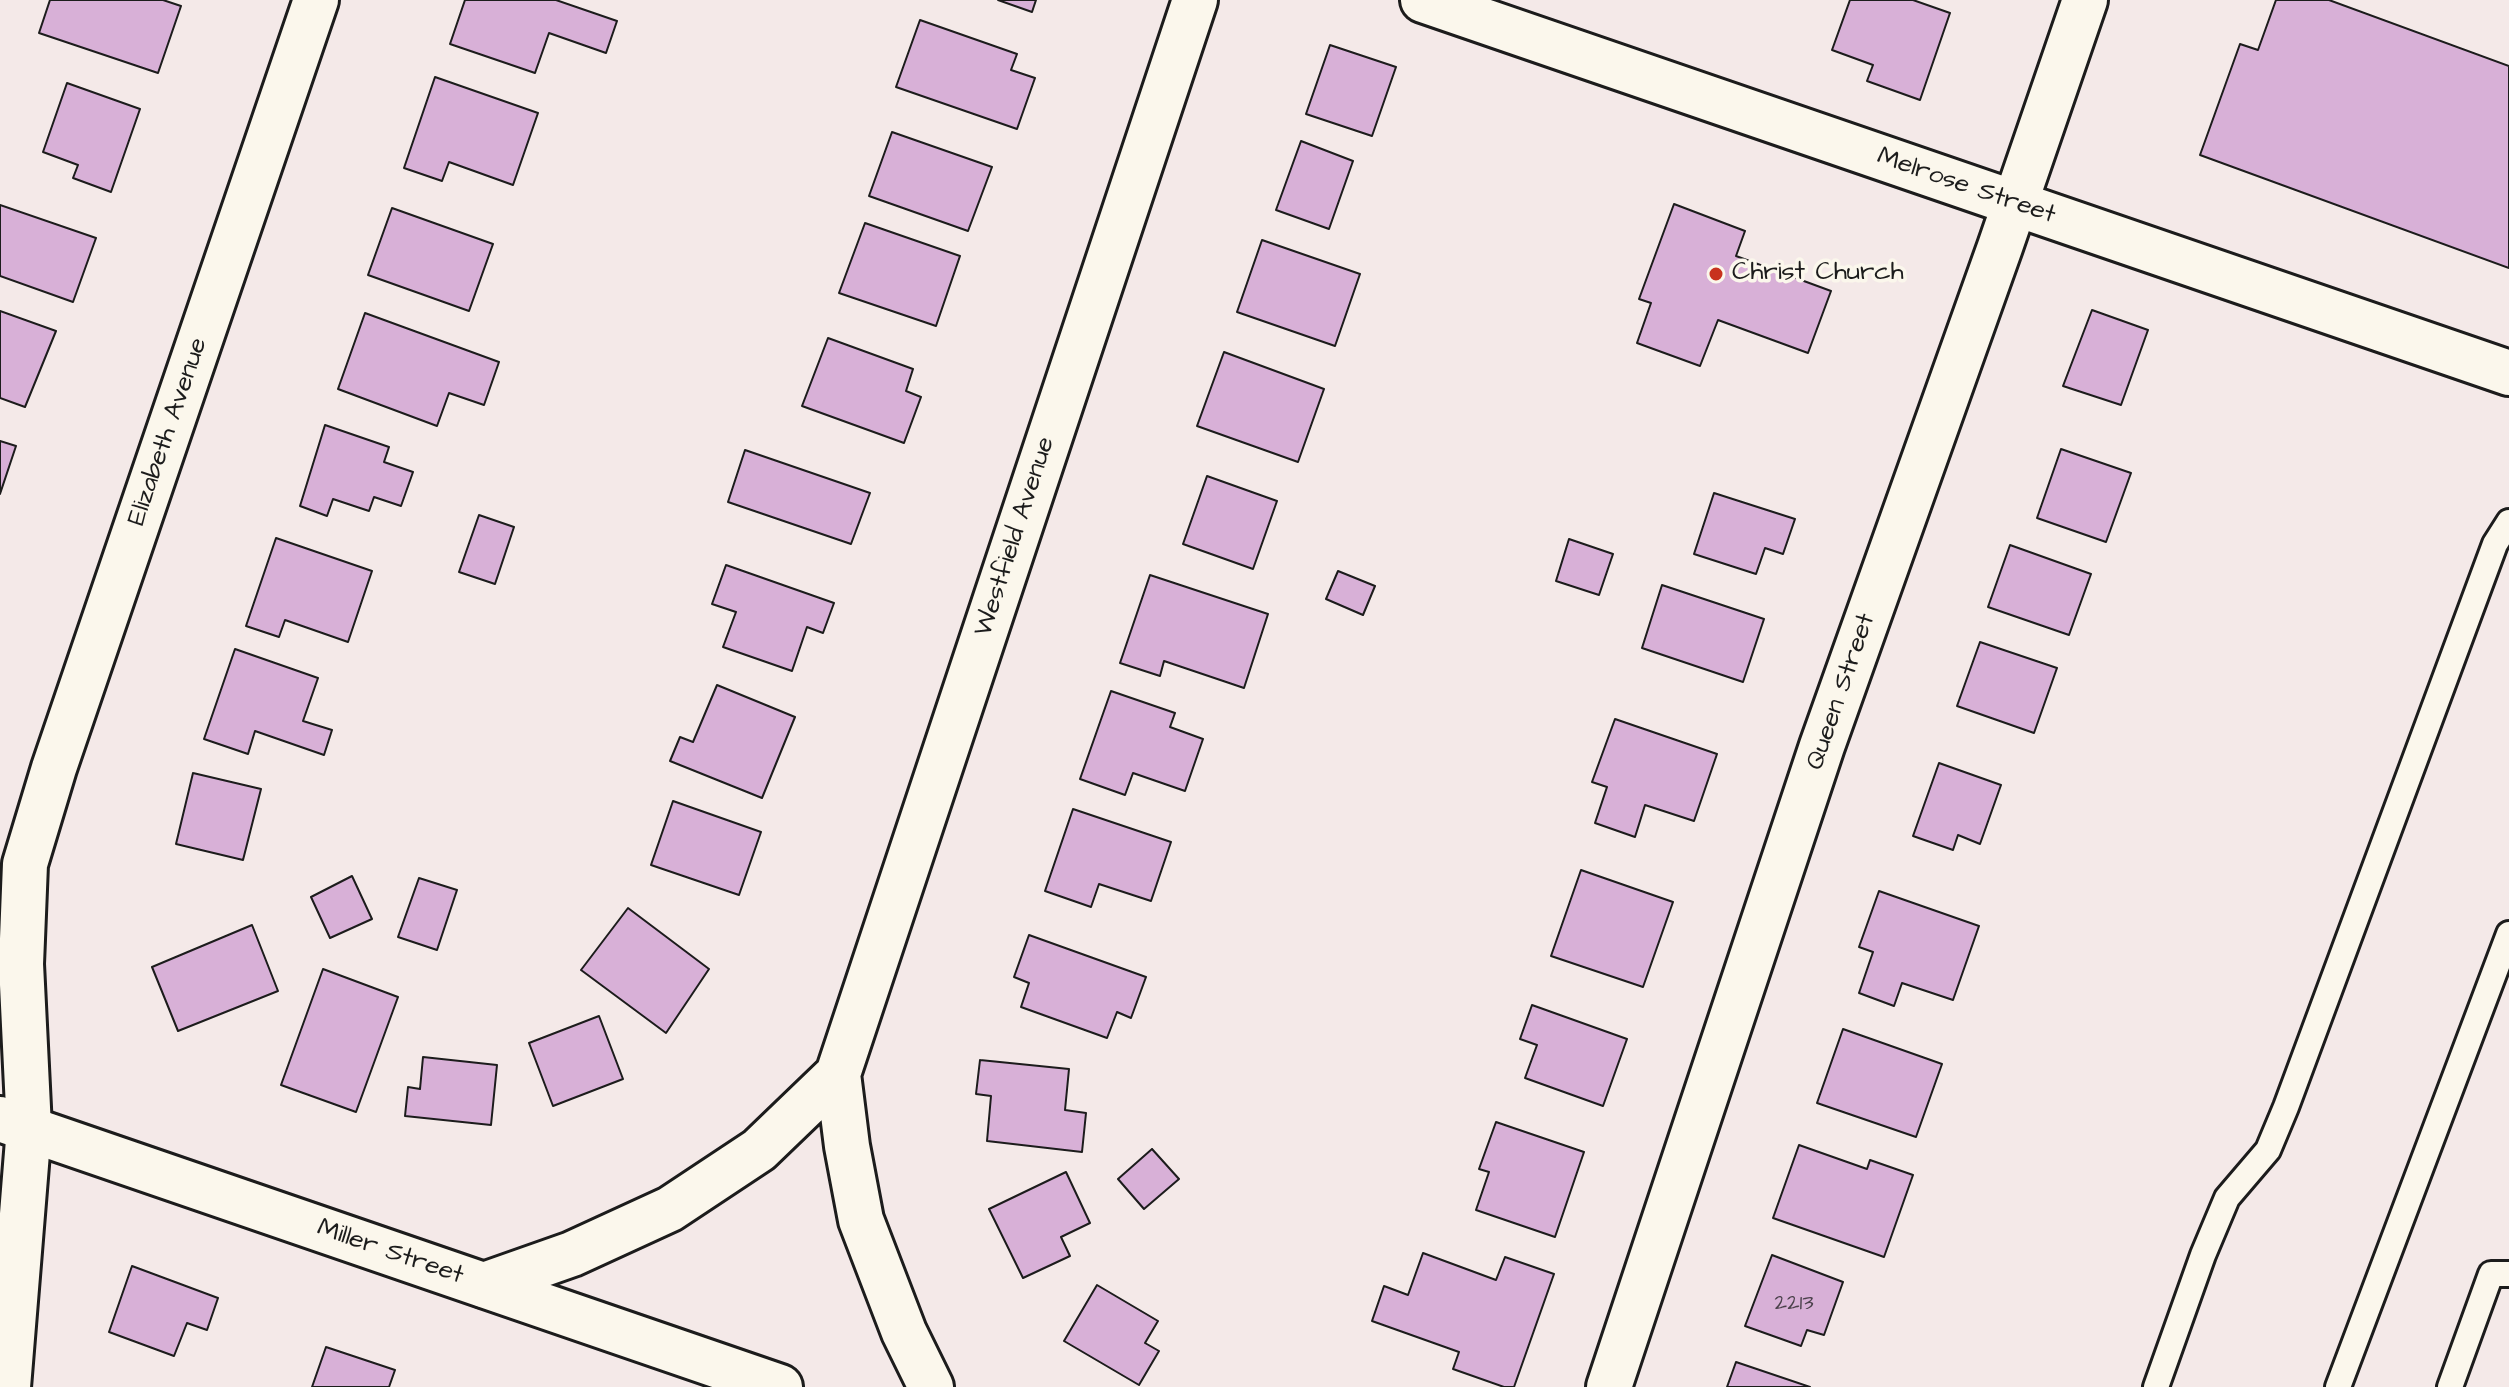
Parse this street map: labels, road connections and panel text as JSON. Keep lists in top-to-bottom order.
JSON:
{
  "streets": {
    "street": [
      "Melrose Street",
      "Elizabeth Avenue",
      "Westfield Avenue",
      "Queen Street",
      "Miller Street"
    ]
  },
  "crossings": [
    ["Melrose Street", "Queen Street"],
    ["Elizabeth Avenue", "Miller Street"],
    ["Westfield Avenue", "Miller Street"]
  ],
  "places": ["Christ Church"],
  "house_numbers": ["2213"]
}
